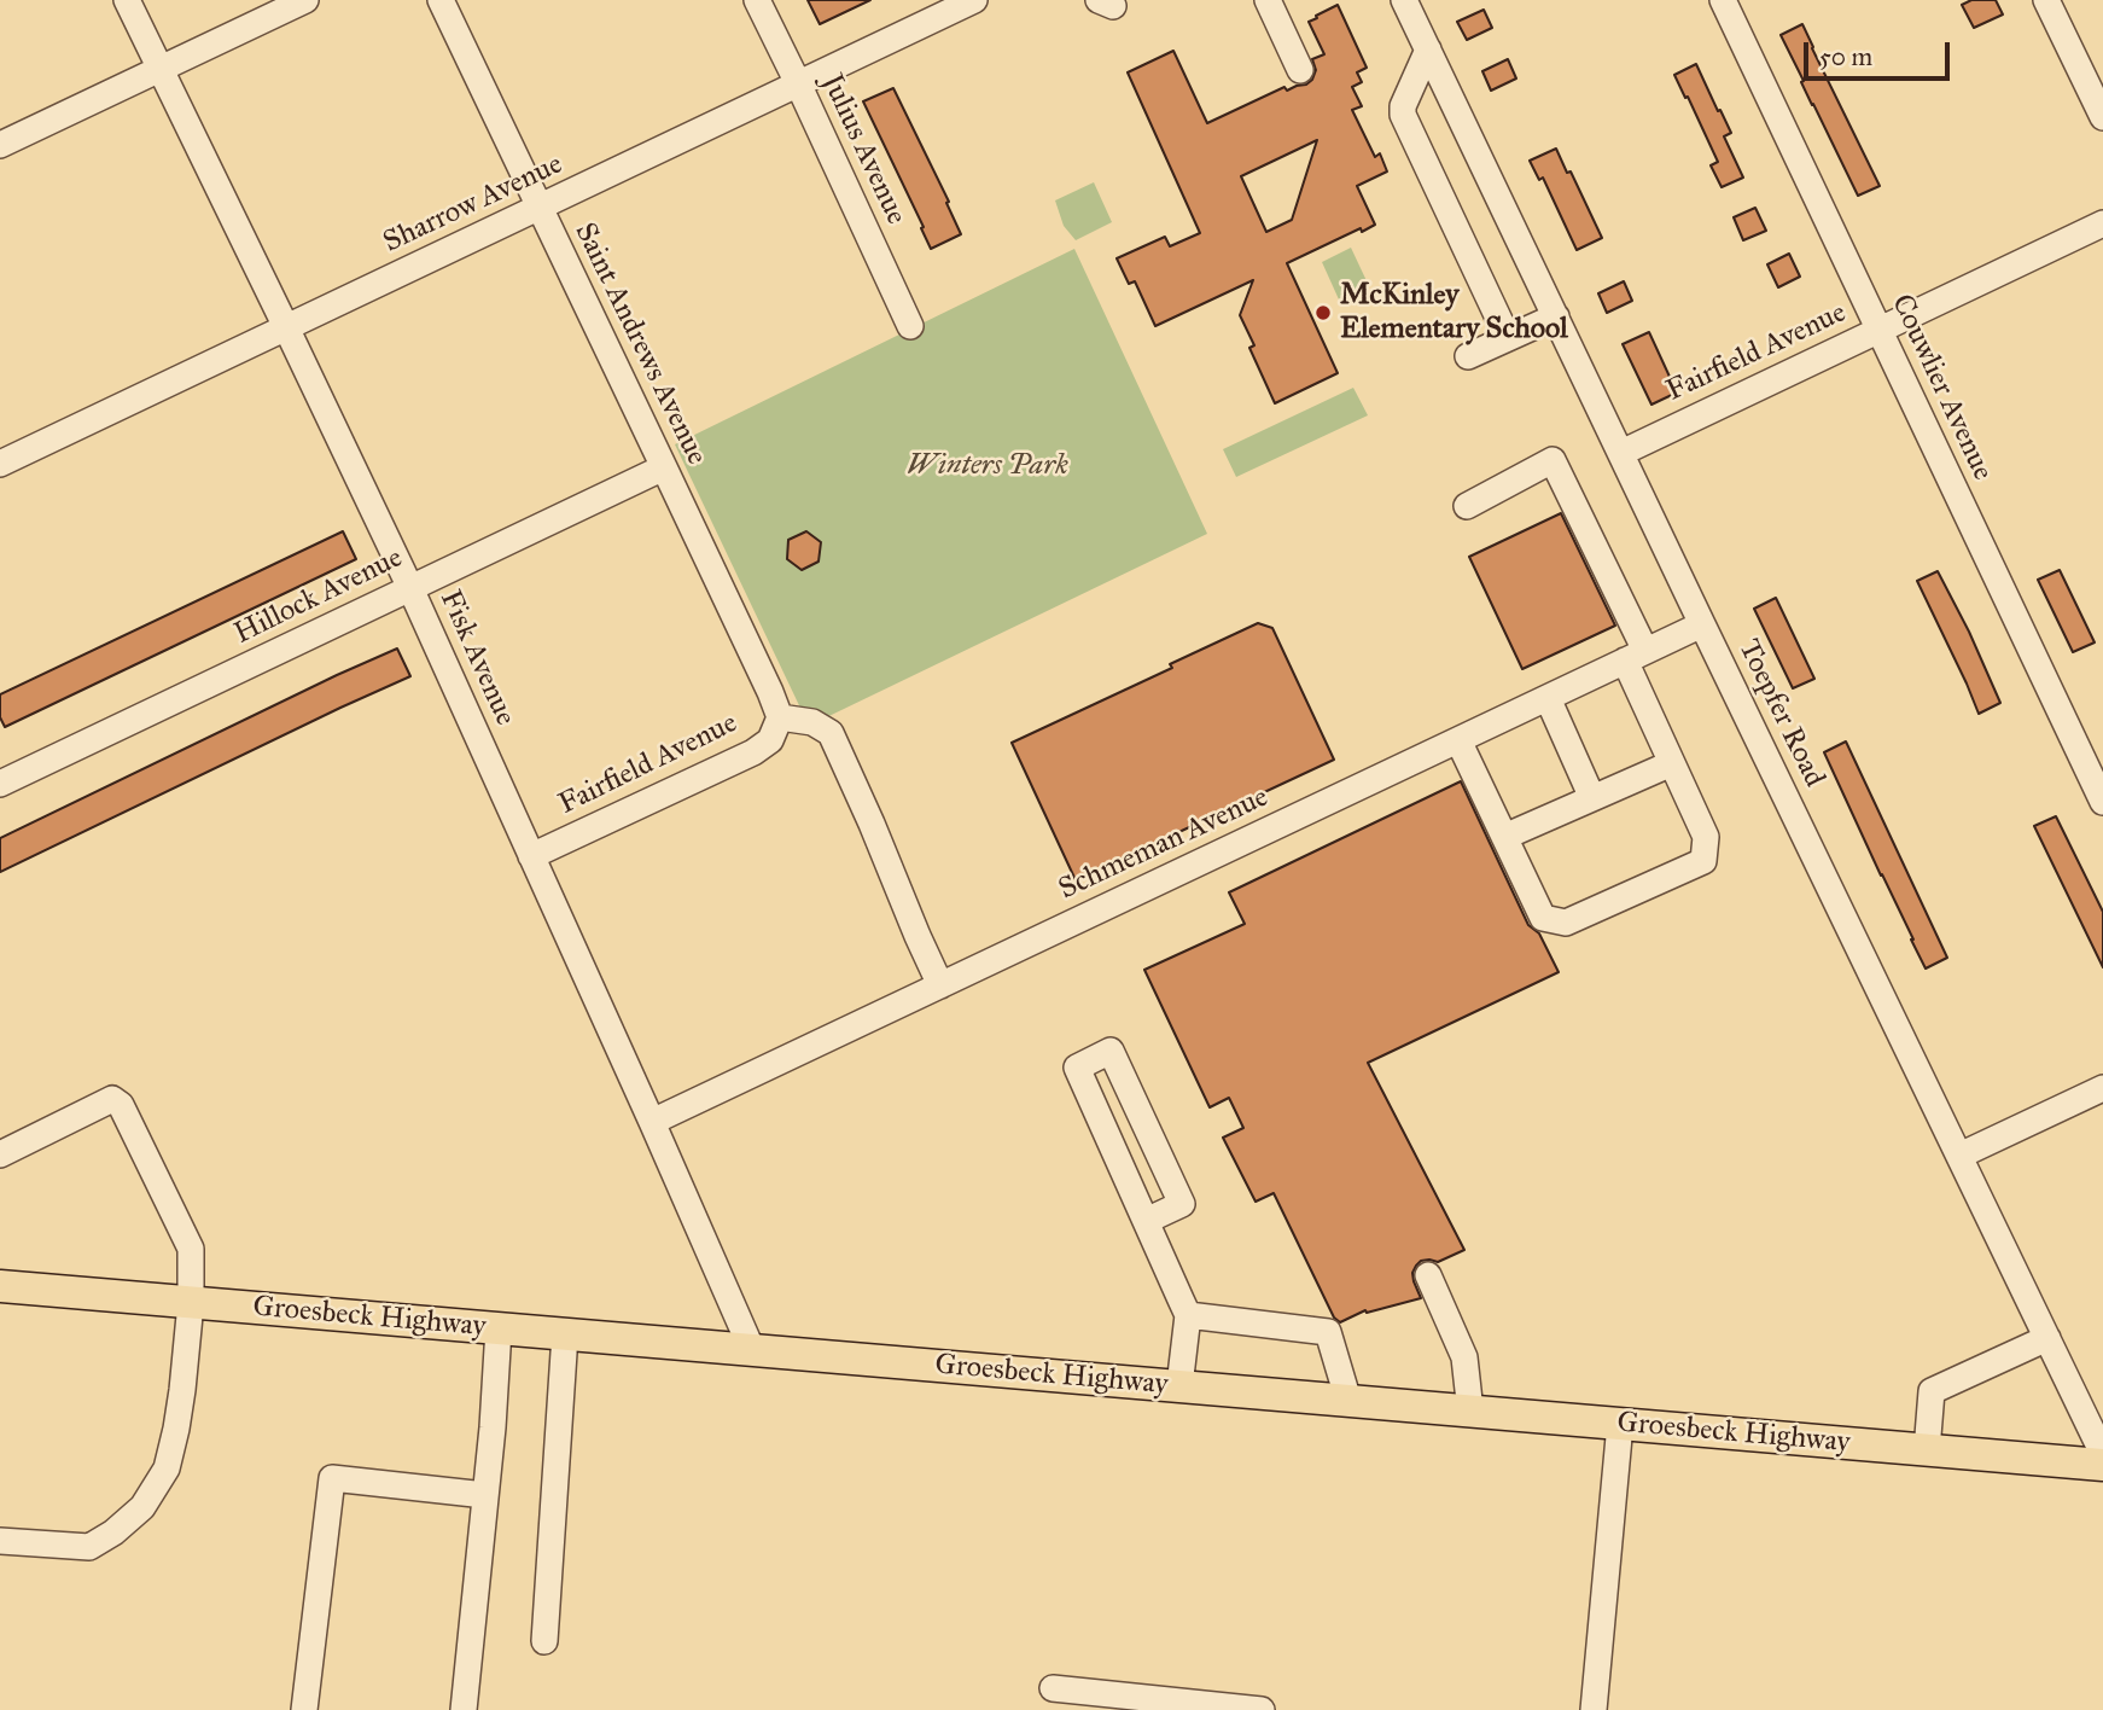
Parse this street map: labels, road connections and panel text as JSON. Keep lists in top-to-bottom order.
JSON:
{
  "streets": {
    "main road": ["Groesbeck Highway"],
    "street": [
      "Julius Avenue",
      "Sharrow Avenue",
      "Saint Andrews Avenue",
      "Fairfield Avenue",
      "Couwlier Avenue",
      "Hillock Avenue",
      "Fisk Avenue",
      "Toepfer Road",
      "Schmeman Avenue"
    ]
  },
  "crossings": [
    ["Julius Avenue", "Sharrow Avenue"],
    ["Sharrow Avenue", "Saint Andrews Avenue"],
    ["Sharrow Avenue", "Fisk Avenue"],
    ["Saint Andrews Avenue", "Fairfield Avenue"],
    ["Saint Andrews Avenue", "Hillock Avenue"],
    ["Fairfield Avenue", "Couwlier Avenue"],
    ["Fairfield Avenue", "Fisk Avenue"],
    ["Fairfield Avenue", "Toepfer Road"],
    ["Hillock Avenue", "Fisk Avenue"],
    ["Fisk Avenue", "Schmeman Avenue"],
    ["Fisk Avenue", "Groesbeck Highway"],
    ["Toepfer Road", "Schmeman Avenue"]
  ],
  "parks": ["Winters Park"],
  "places": ["McKinley Elementary School"],
  "scale_bar": "50 m"
}
